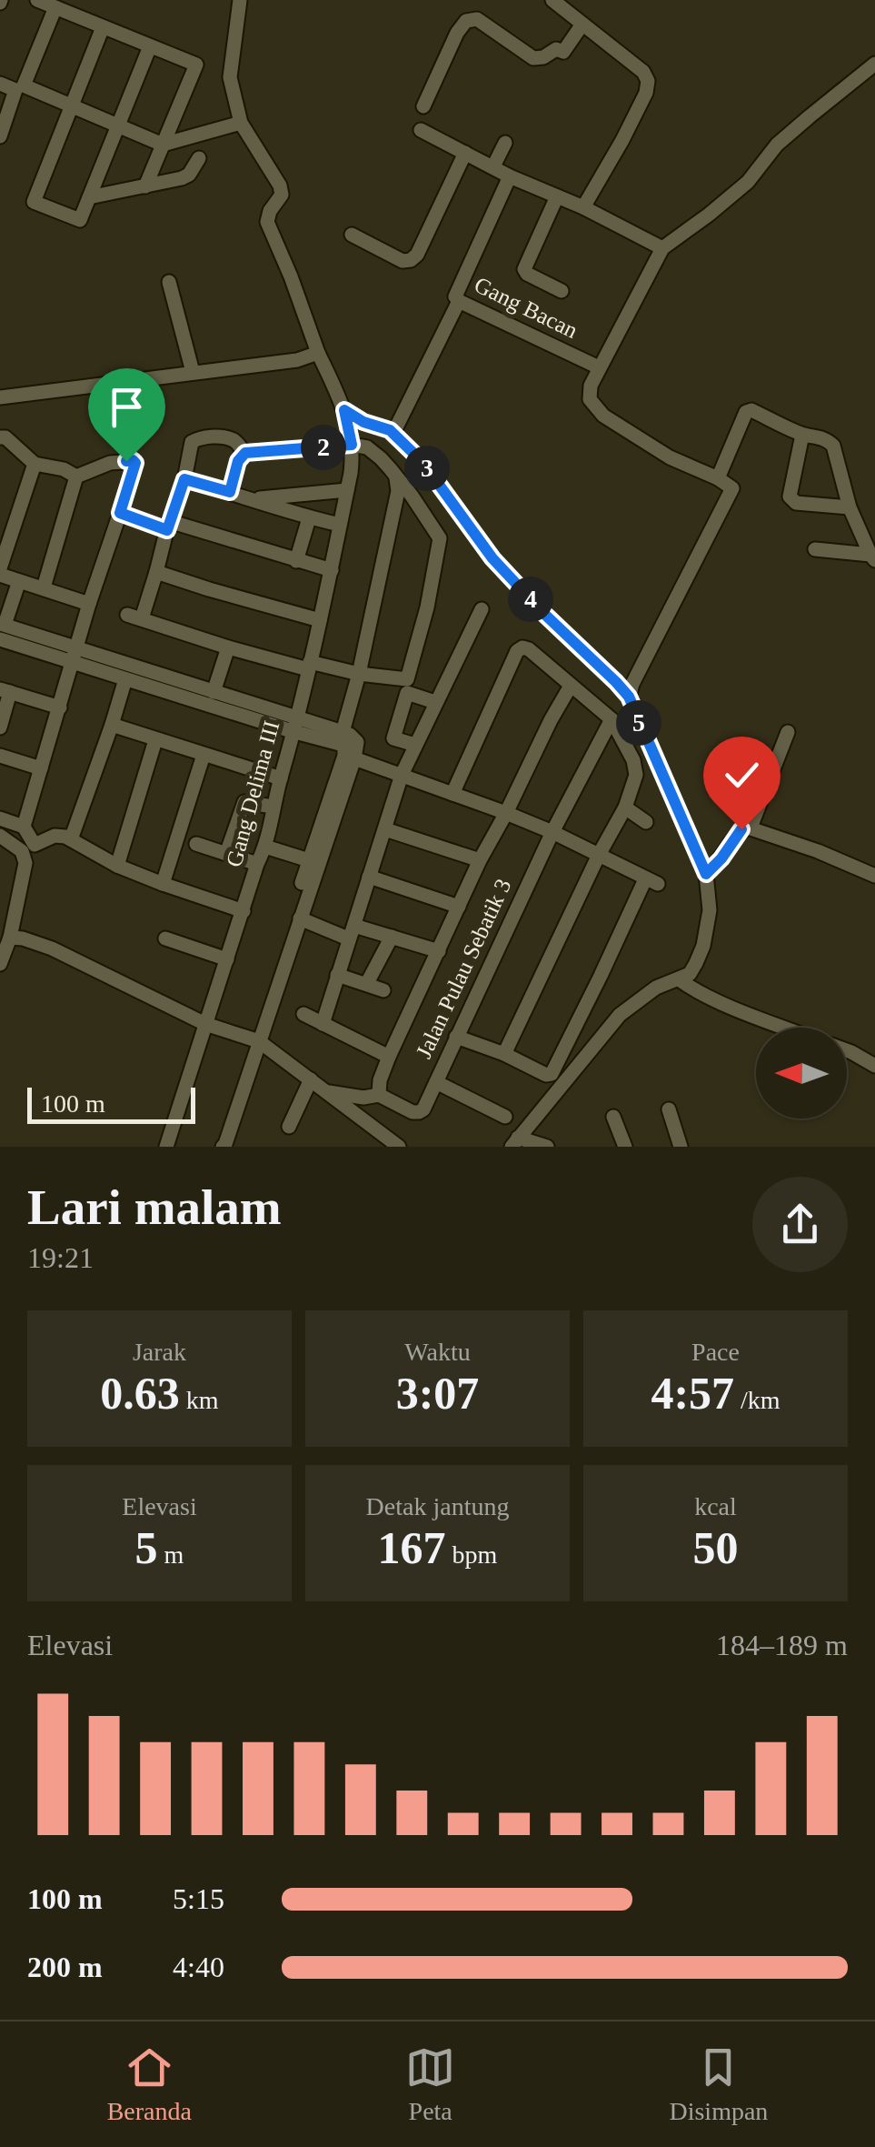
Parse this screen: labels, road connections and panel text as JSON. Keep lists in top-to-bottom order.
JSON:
{
  "streets": {
    "street": ["Gang Bacan", "Gang Delima III", "Jalan Pulau Sebatik 3"]
  },
  "scale_bar": "100 m",
  "north": "left",
  "page": {
    "pins": [
      "2",
      "3",
      "4",
      "5"
    ],
    "scale": "100 m",
    "heading": ["Lari malam", "19:21"],
    "stats": [
      ["Jarak", "0.63 km"],
      ["Waktu", "3:07"],
      ["Pace", "4:57 /km"],
      ["Elevasi", "5 m"],
      ["Detak jantung", "167 bpm"],
      ["kcal", "50"]
    ],
    "chart": ["Elevasi", "184–189 m"],
    "list": [
      {
        "name": "100 m",
        "note": "5:15"
      },
      {
        "name": "200 m",
        "note": "4:40"
      }
    ],
    "tabs": ["Beranda", "Peta", "Disimpan"]
  }
}
